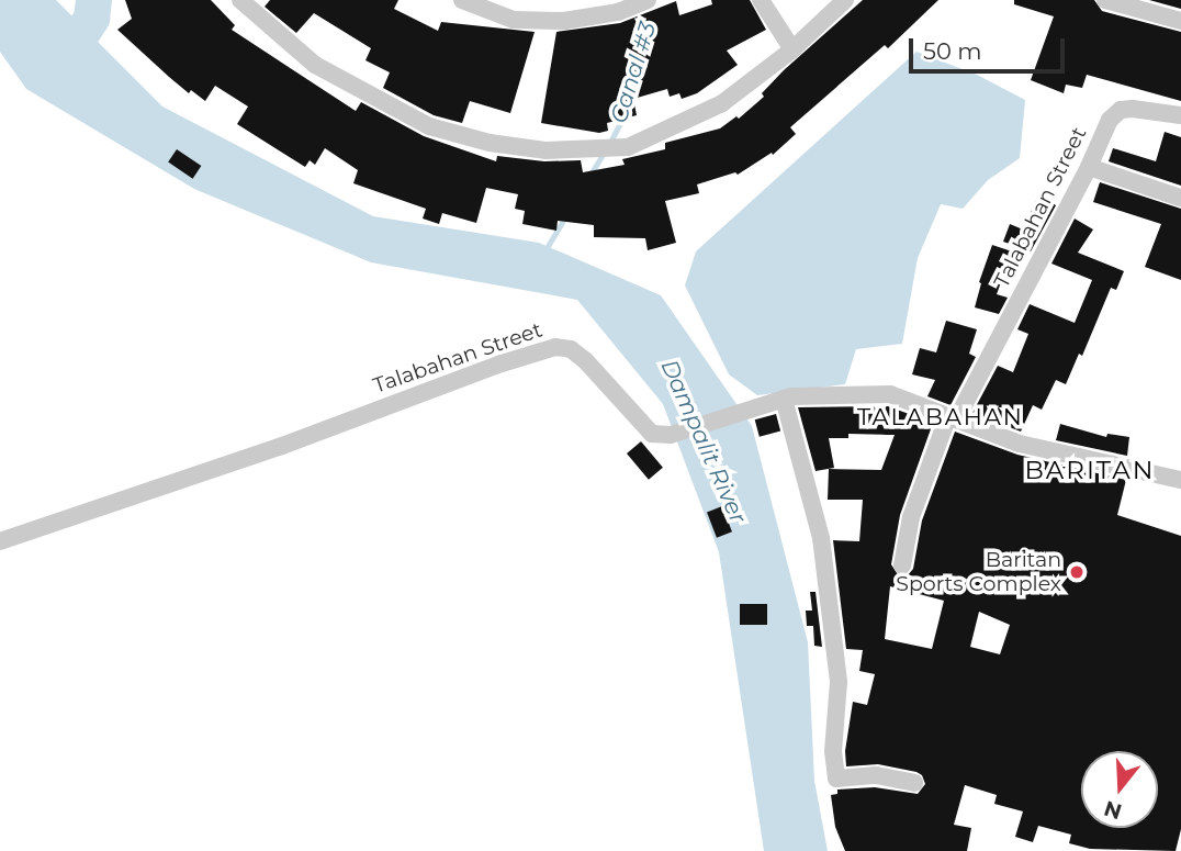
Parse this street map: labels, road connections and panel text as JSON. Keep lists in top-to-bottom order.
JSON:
{
  "streets": {
    "street": ["Talabahan Street"]
  },
  "districts": ["TALABAHAN", "BARITAN"],
  "water": ["Canal #3", "Dampalit River"],
  "places": ["Baritan Sports Complex"],
  "scale_bar": "50 m",
  "north": "bottom"
}
